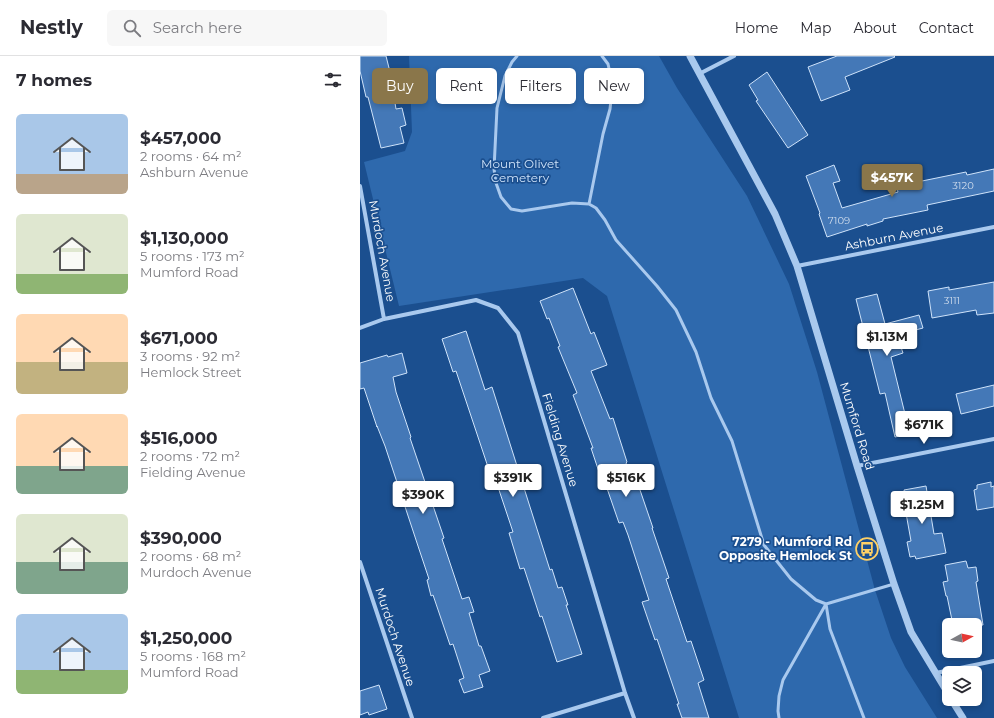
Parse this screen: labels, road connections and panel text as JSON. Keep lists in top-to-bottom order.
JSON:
{
  "streets": {
    "street": [
      "Ashburn Avenue",
      "Murdoch Avenue",
      "Mumford Road",
      "Fielding Avenue"
    ]
  },
  "crossings": [
    ["Ashburn Avenue", "Mumford Road"],
    ["Murdoch Avenue", "Fielding Avenue"]
  ],
  "parks": ["Mount Olivet Cemetery"],
  "places": {
    "bus stop": ["7279 - Mumford Rd Opposite Hemlock St"]
  },
  "house_numbers": ["3120", "7109", "3111"],
  "north": "right",
  "page": {
    "header": "Nestly",
    "search": "Search here",
    "nav": [
      "Home",
      "Map",
      "About",
      "Contact"
    ],
    "heading": "7 homes",
    "chip": [
      "Buy",
      "Rent",
      "Filters",
      "New"
    ],
    "list": [
      {
        "name": "$457,000",
        "note": "2 rooms · 64 m² · Ashburn Avenue"
      },
      {
        "name": "$1,130,000",
        "note": "5 rooms · 173 m² · Mumford Road"
      },
      {
        "name": "$671,000",
        "note": "3 rooms · 92 m² · Hemlock Street"
      },
      {
        "name": "$516,000",
        "note": "2 rooms · 72 m² · Fielding Avenue"
      },
      {
        "name": "$390,000",
        "note": "2 rooms · 68 m² · Murdoch Avenue"
      },
      {
        "name": "$1,250,000",
        "note": "5 rooms · 168 m² · Mumford Road"
      }
    ],
    "price": [
      "$457K",
      "$1.13M",
      "$671K",
      "$391K",
      "$516K",
      "$390K",
      "$1.25M"
    ]
  }
}
